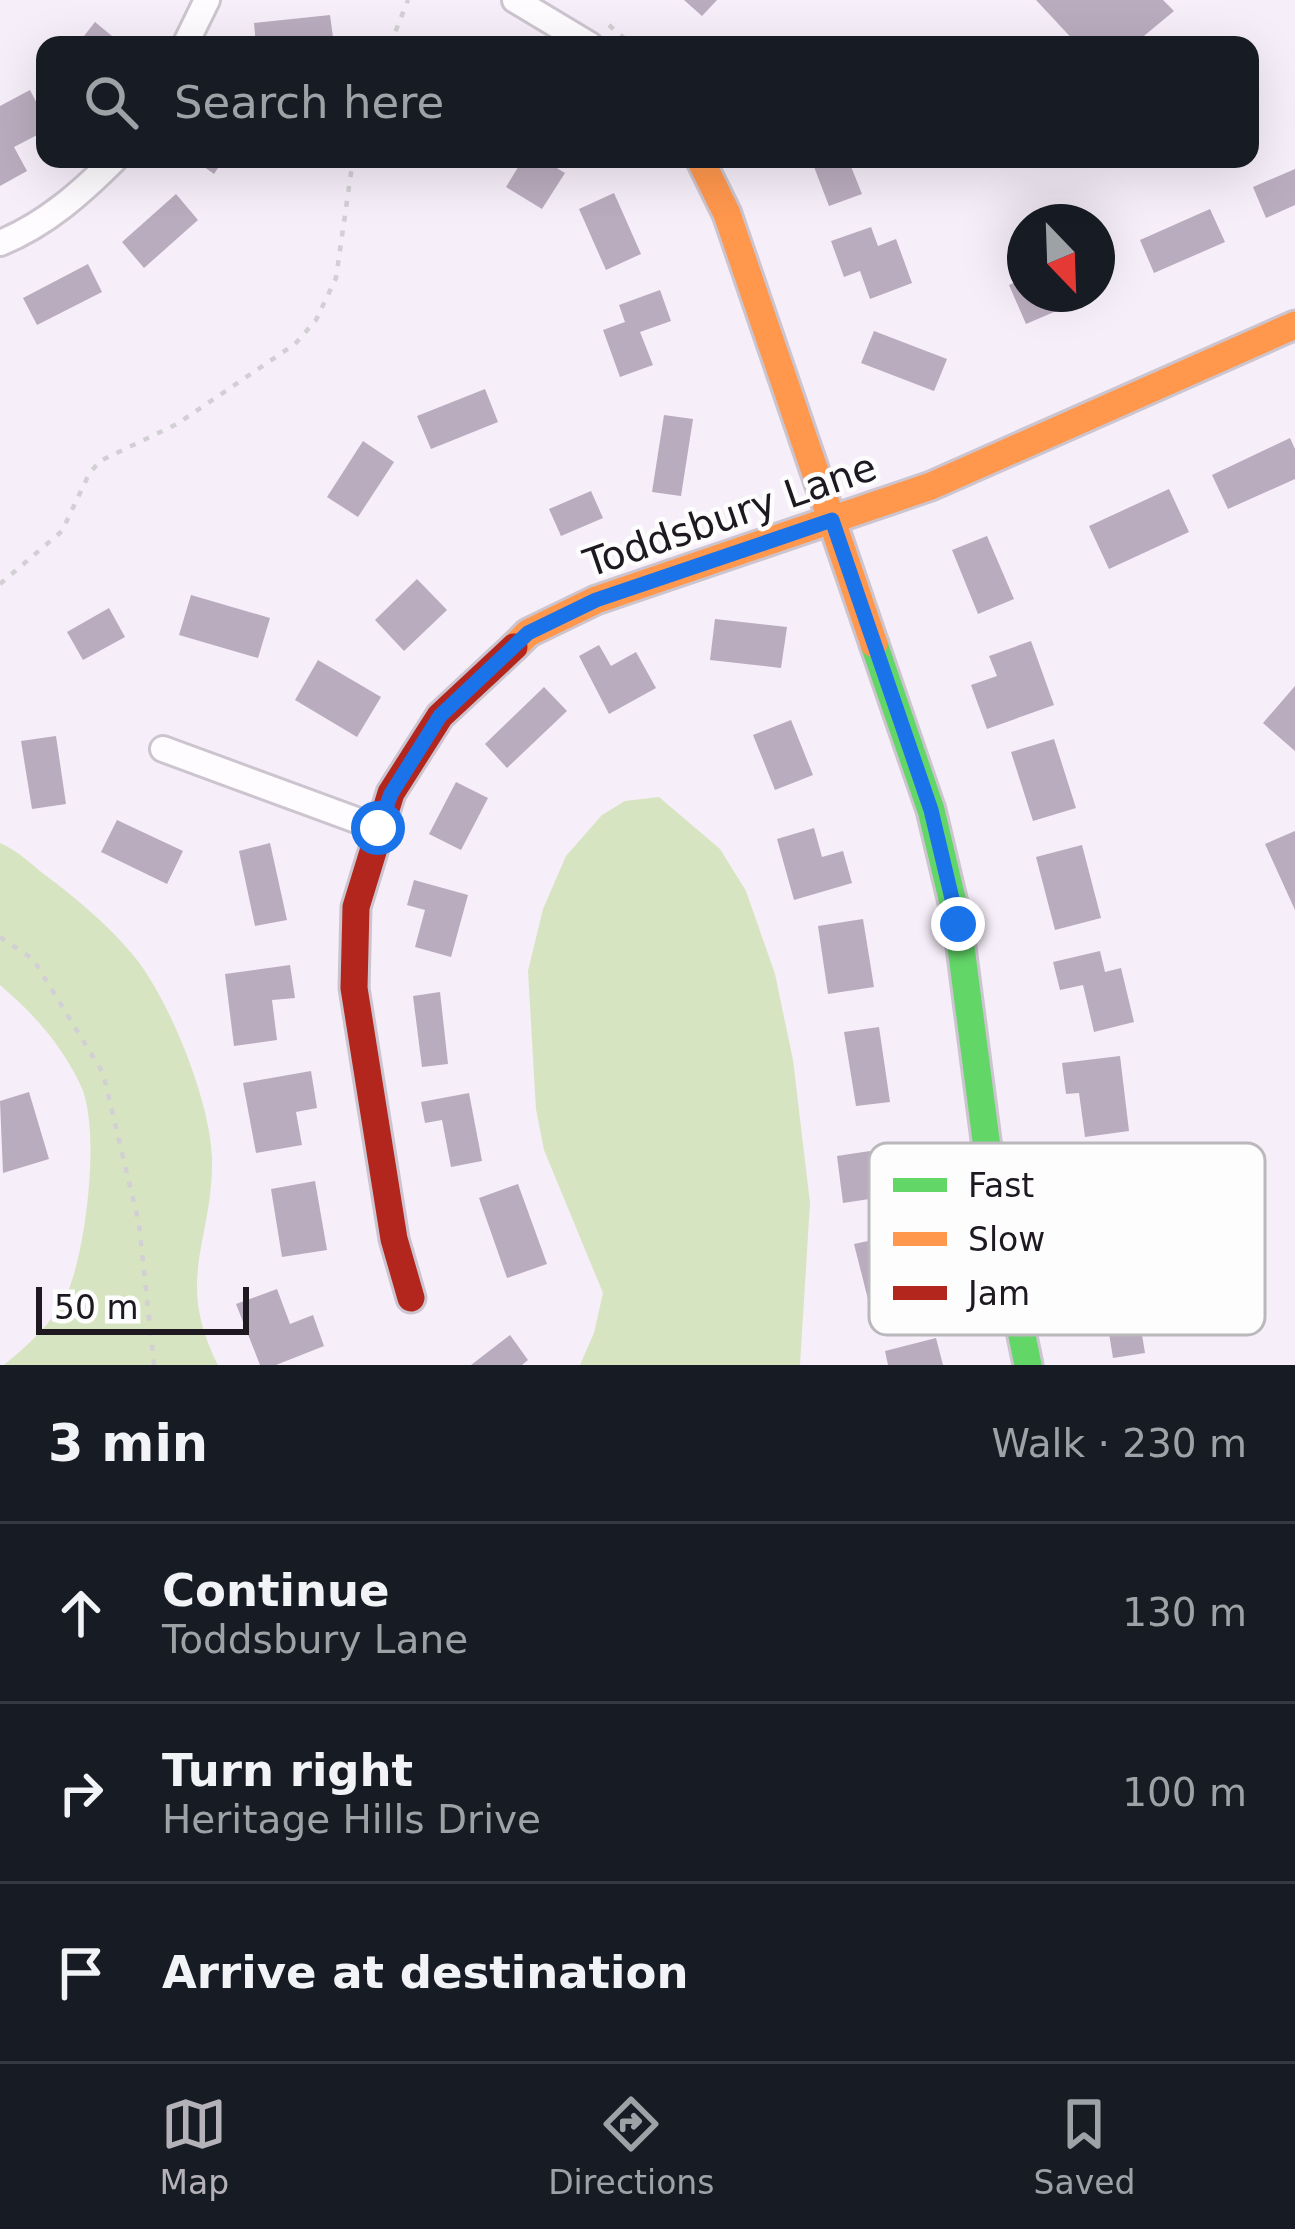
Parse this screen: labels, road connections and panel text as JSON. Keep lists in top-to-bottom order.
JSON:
{
  "streets": {
    "street": ["Toddsbury Lane"]
  },
  "legend": ["Fast", "Slow", "Jam"],
  "scale_bar": "50 m",
  "north": "bottom right",
  "page": {
    "search": "Search here",
    "scale": "50 m",
    "heading": ["3 min", "Walk · 230 m"],
    "list": [
      ["Continue", "Toddsbury Lane", "130 m"],
      ["Turn right", "Heritage Hills Drive", "100 m"],
      "Arrive at destination"
    ],
    "nav": ["Map", "Directions", "Saved"]
  }
}
